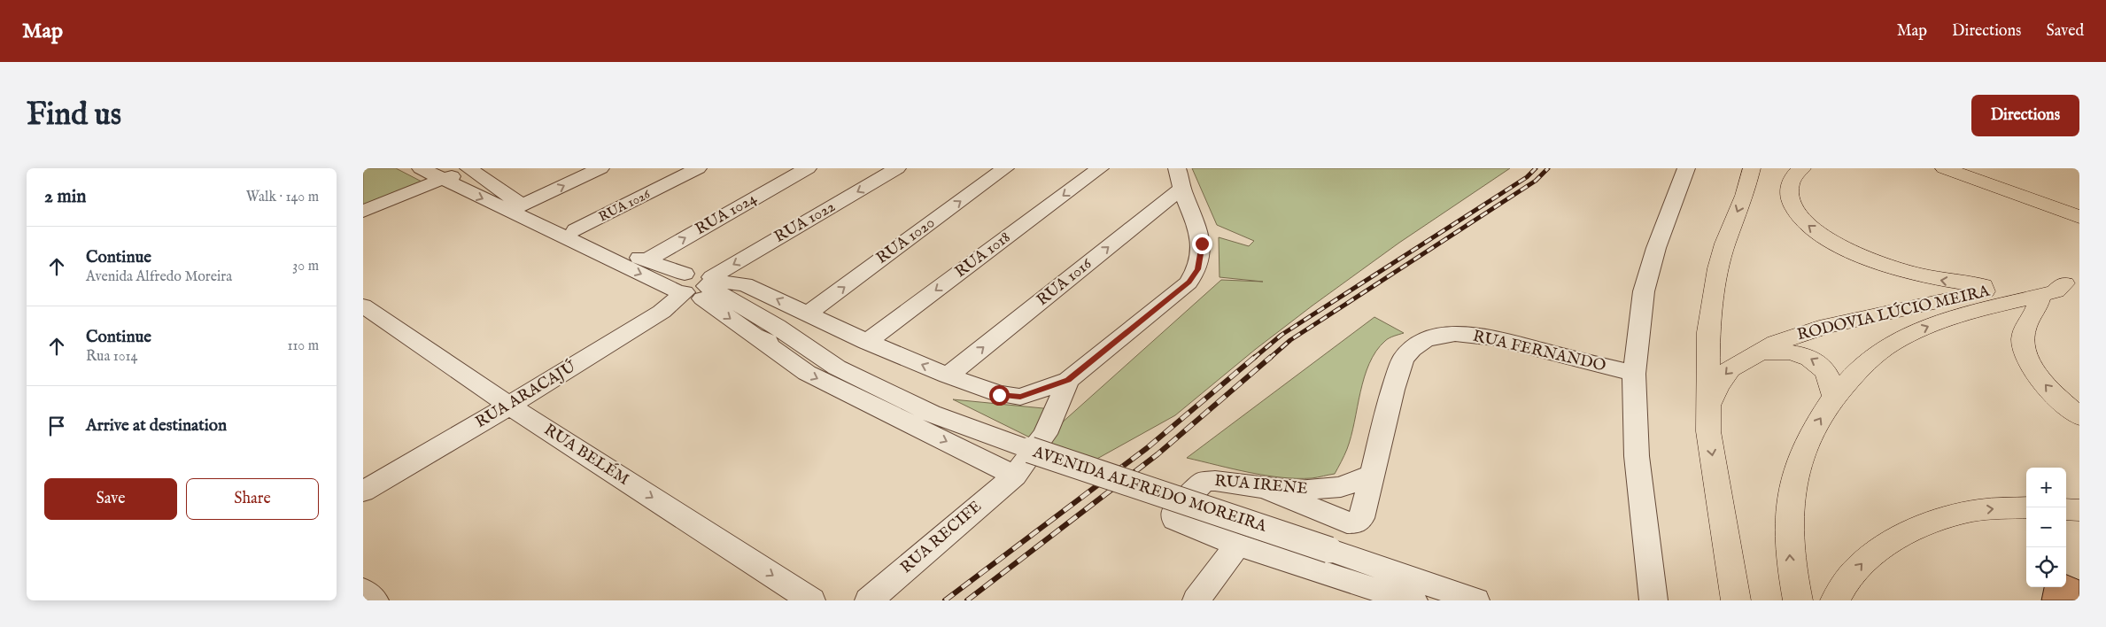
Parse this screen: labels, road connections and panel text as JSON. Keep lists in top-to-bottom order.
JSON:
{
  "streets": {
    "highway": ["RODOVIA LÚCIO MEIRA"],
    "street": [
      "RUA 1026",
      "RUA 1024",
      "RUA 1022",
      "RUA 1020",
      "RUA 1018",
      "RUA 1016",
      "RUA FERNANDO",
      "RUA ARACAJÚ",
      "RUA BELÉM",
      "RUA IRENE",
      "AVENIDA ALFREDO MOREIRA",
      "RUA RECIFE"
    ]
  },
  "crossings": [
    ["RUA 1026", "AVENIDA ALFREDO MOREIRA"],
    ["RUA 1024", "AVENIDA ALFREDO MOREIRA"],
    ["RUA 1022", "RUA ARACAJÚ"],
    ["RUA 1022", "AVENIDA ALFREDO MOREIRA"],
    ["RUA 1020", "AVENIDA ALFREDO MOREIRA"],
    ["RUA 1018", "AVENIDA ALFREDO MOREIRA"],
    ["RUA 1016", "AVENIDA ALFREDO MOREIRA"],
    ["RUA FERNANDO", "RUA IRENE"],
    ["RUA ARACAJÚ", "RUA BELÉM"],
    ["RUA ARACAJÚ", "AVENIDA ALFREDO MOREIRA"],
    ["AVENIDA ALFREDO MOREIRA", "RUA RECIFE"]
  ],
  "one_way": [
    "RUA 1024",
    "RUA 1022",
    "RUA 1020",
    "RUA 1018",
    "RUA 1016",
    "RUA BELÉM"
  ],
  "page": {
    "header": "Map",
    "nav": ["Map", "Directions", "Saved"],
    "buttons": [
      "Directions",
      ["Save", "Share"]
    ],
    "title": "Find us",
    "heading": ["2 min", "Walk · 140 m"],
    "list": [
      ["Continue", "Avenida Alfredo Moreira", "30 m"],
      ["Continue", "Rua 1014", "110 m"],
      "Arrive at destination"
    ],
    "map_buttons": ["+", "−"]
  }
}
